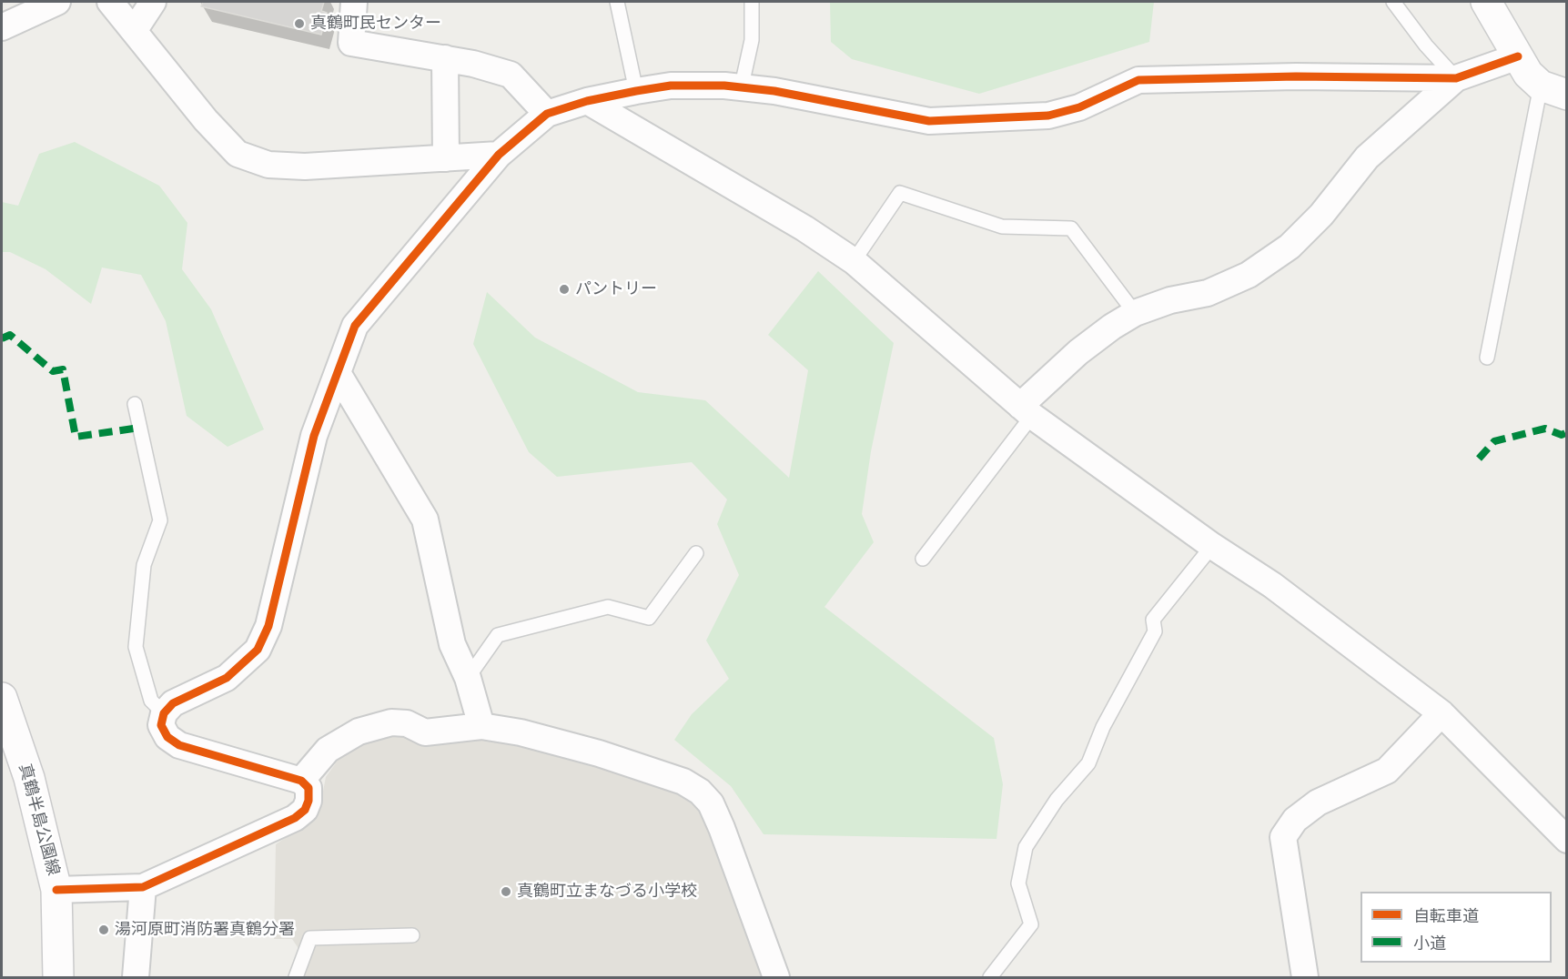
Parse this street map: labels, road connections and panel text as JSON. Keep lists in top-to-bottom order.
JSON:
{
  "streets": {
    "main road": ["真鶴半島公園線"]
  },
  "places": [
    "真鶴町民センター",
    "パントリー",
    "真鶴町立まなづる小学校",
    "湯河原町消防署真鶴分署"
  ],
  "legend": ["自転車道", "小道"]
}
